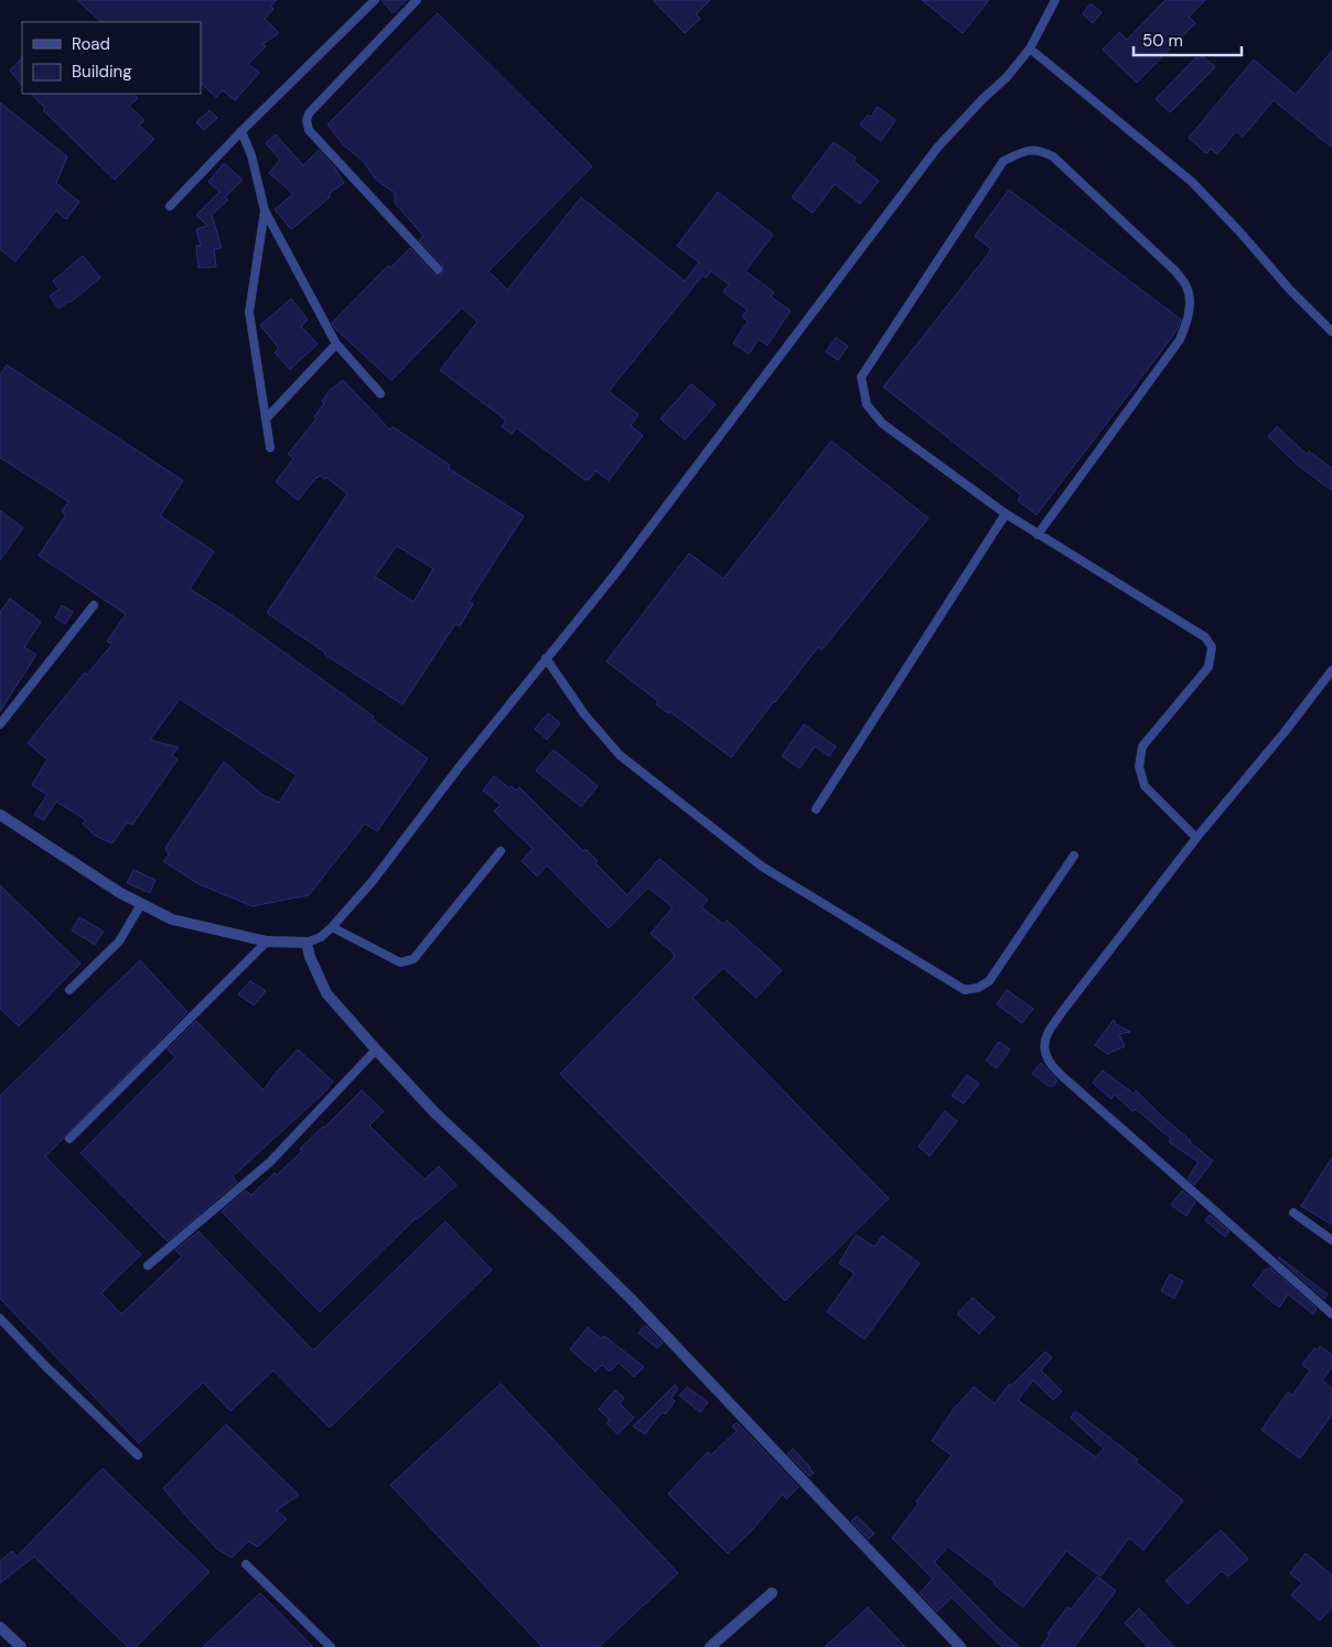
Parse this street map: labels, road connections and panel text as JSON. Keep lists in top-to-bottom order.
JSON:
{
  "legend": ["Road", "Building"],
  "scale_bar": "50 m"
}
